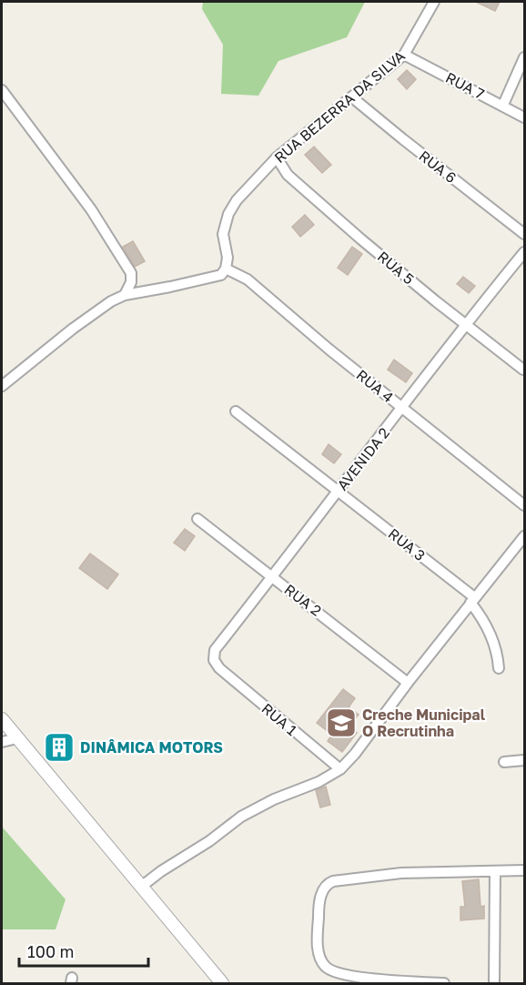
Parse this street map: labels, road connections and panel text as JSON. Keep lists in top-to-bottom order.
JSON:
{
  "streets": {
    "street": [
      "RUA 7",
      "RUA BEZERRA DA SILVA",
      "RUA 6",
      "RUA 5",
      "RUA 4",
      "AVENIDA 2",
      "RUA 3",
      "RUA 2",
      "RUA 1"
    ]
  },
  "crossings": [
    ["RUA 7", "RUA BEZERRA DA SILVA"],
    ["RUA BEZERRA DA SILVA", "RUA 6"],
    ["RUA BEZERRA DA SILVA", "RUA 5"],
    ["RUA BEZERRA DA SILVA", "RUA 4"],
    ["RUA 5", "AVENIDA 2"],
    ["RUA 4", "AVENIDA 2"],
    ["AVENIDA 2", "RUA 3"],
    ["AVENIDA 2", "RUA 2"],
    ["AVENIDA 2", "RUA 1"]
  ],
  "places": {
    "school or university": ["Creche Municipal O Recrutinha"],
    "building": ["DINÂMICA MOTORS"]
  },
  "scale_bar": "100 m"
}
